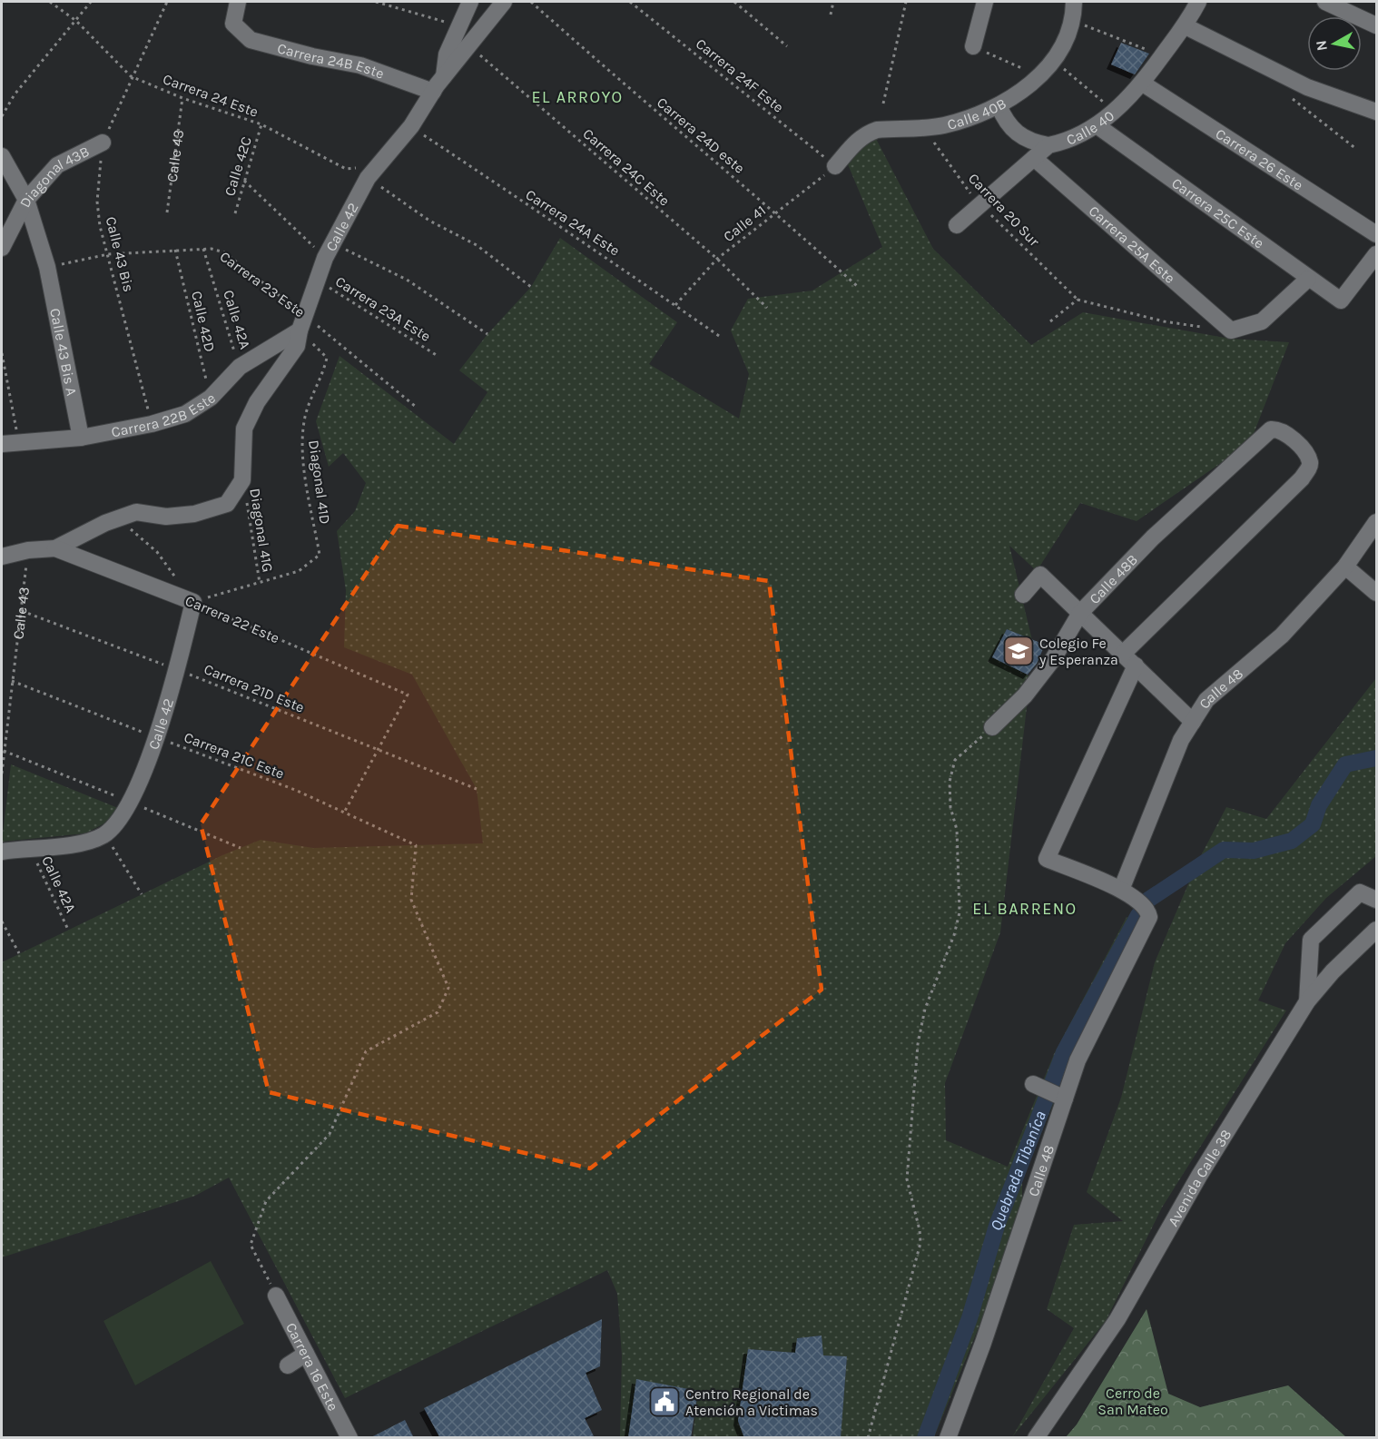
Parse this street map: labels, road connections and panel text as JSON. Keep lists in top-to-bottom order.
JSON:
{
  "streets": {
    "street": [
      "Carrera 24B Este",
      "Calle 40B",
      "Calle 40",
      "Carrera 26 Este",
      "Diagonal 43B",
      "Carrera 25C Este",
      "Calle 42",
      "Carrera 25A Este",
      "Calle 43 Bis A",
      "Carrera 22B Este",
      "Calle 48B",
      "Carrera 22 Este",
      "Calle 48",
      "Avenida Calle 38",
      "Carrera 16 Este"
    ],
    "path": [
      "Carrera 24F Este",
      "Carrera 24 Este",
      "Carrera 24D este",
      "Calle 43",
      "Calle 42C",
      "Carrera 24C Este",
      "Carrera 20 Sur",
      "Carrera 24A Este",
      "Calle 41",
      "Calle 43 Bis",
      "Carrera 23 Este",
      "Carrera 23A Este",
      "Calle 42A",
      "Calle 42D",
      "Diagonal 41D",
      "Diagonal 41G",
      "Carrera 21D Este",
      "Carrera 21C Este"
    ]
  },
  "crossings": [
    ["Carrera 24B Este", "Calle 42"],
    ["Carrera 24F Este", "Calle 40B"],
    ["Carrera 24F Este", "Calle 41"],
    ["Carrera 24 Este", "Calle 43"],
    ["Carrera 24 Este", "Calle 42C"],
    ["Carrera 24 Este", "Calle 42"],
    ["Carrera 24 Este", "Calle 43 Bis"],
    ["Calle 40B", "Carrera 20 Sur"],
    ["Calle 40B", "Calle 41"],
    ["Calle 40", "Carrera 26 Este"],
    ["Calle 40", "Carrera 20 Sur"],
    ["Calle 40", "Carrera 25C Este"],
    ["Calle 40", "Carrera 25A Este"],
    ["Carrera 24D este", "Calle 41"],
    ["Calle 43", "Carrera 21D Este"],
    ["Calle 43", "Carrera 21C Este"],
    ["Carrera 24C Este", "Calle 41"],
    ["Carrera 24C Este", "Calle 42"],
    ["Diagonal 43B", "Calle 43 Bis"],
    ["Diagonal 43B", "Calle 43 Bis A"],
    ["Carrera 25C Este", "Carrera 25A Este"],
    ["Carrera 24A Este", "Calle 41"],
    ["Carrera 24A Este", "Calle 42"],
    ["Calle 42", "Carrera 23 Este"],
    ["Calle 42", "Carrera 23A Este"],
    ["Calle 42", "Carrera 22B Este"],
    ["Calle 42", "Diagonal 41D"],
    ["Calle 42", "Diagonal 41G"],
    ["Calle 42", "Carrera 22 Este"],
    ["Calle 42", "Carrera 21D Este"],
    ["Calle 42", "Carrera 21C Este"],
    ["Calle 43 Bis", "Carrera 23 Este"],
    ["Calle 43 Bis", "Carrera 22B Este"],
    ["Carrera 23 Este", "Calle 42A"],
    ["Carrera 23 Este", "Calle 42D"],
    ["Carrera 23 Este", "Calle 43 Bis A"],
    ["Carrera 23 Este", "Carrera 22B Este"],
    ["Carrera 23 Este", "Diagonal 41D"],
    ["Calle 42A", "Carrera 22B Este"],
    ["Calle 42D", "Carrera 22B Este"],
    ["Calle 43 Bis A", "Carrera 22B Este"],
    ["Carrera 22B Este", "Diagonal 41D"],
    ["Diagonal 41D", "Diagonal 41G"],
    ["Carrera 22 Este", "Carrera 21D Este"],
    ["Carrera 21C Este", "Carrera 16 Este"]
  ],
  "districts": ["EL ARROYO", "EL BARRENO"],
  "water": ["Quebrada Tibaníca"],
  "parks": ["Cerro de San Mateo"],
  "places": {
    "school or university": ["Colegio Fe y Esperanza"],
    "public building": ["Centro Regional de Atención a Victimas"]
  },
  "north": "left"
}
